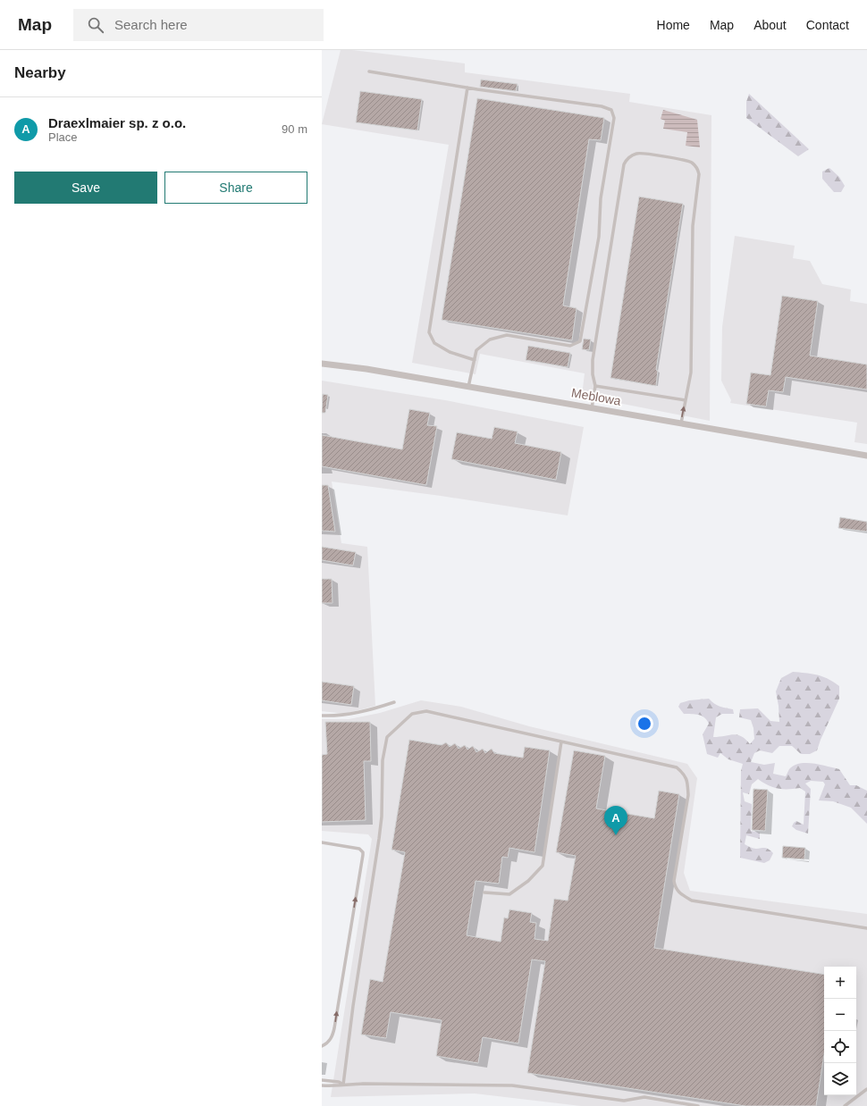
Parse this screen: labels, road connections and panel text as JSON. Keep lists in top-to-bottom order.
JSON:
{
  "streets": {
    "street": ["Meblowa"]
  },
  "page": {
    "header": "Map",
    "search": "Search here",
    "nav": [
      "Home",
      "Map",
      "About",
      "Contact"
    ],
    "heading": "Nearby",
    "list": [
      {
        "mark": "A",
        "name": "Draexlmaier sp. z o.o.",
        "note": "Place",
        "value": "90 m"
      }
    ],
    "buttons": ["Save", "Share"],
    "pins": "A",
    "map_buttons": ["+", "−"]
  }
}
